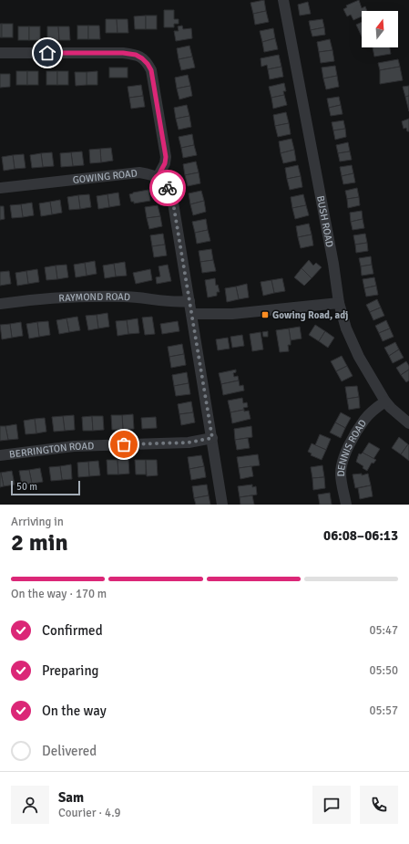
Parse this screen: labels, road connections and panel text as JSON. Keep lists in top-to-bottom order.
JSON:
{
  "streets": {
    "street": [
      "GOWING ROAD",
      "BUSH ROAD",
      "RAYMOND ROAD",
      "DENNIS ROAD",
      "BERRINGTON ROAD"
    ]
  },
  "crossings": [
    ["BUSH ROAD", "DENNIS ROAD"]
  ],
  "places": {
    "transit": ["Gowing Road, adj"]
  },
  "scale_bar": "50 m",
  "north": "top",
  "page": {
    "scale": "50 m",
    "heading": ["2 min", "Arriving in", "06:08–06:13"],
    "panel": ["Sam", "Courier · 4.9"],
    "bar": "On the way · 170 m",
    "list": [
      ["Confirmed", "05:47"],
      ["Preparing", "05:50"],
      ["On the way", "05:57"],
      "Delivered"
    ]
  }
}
